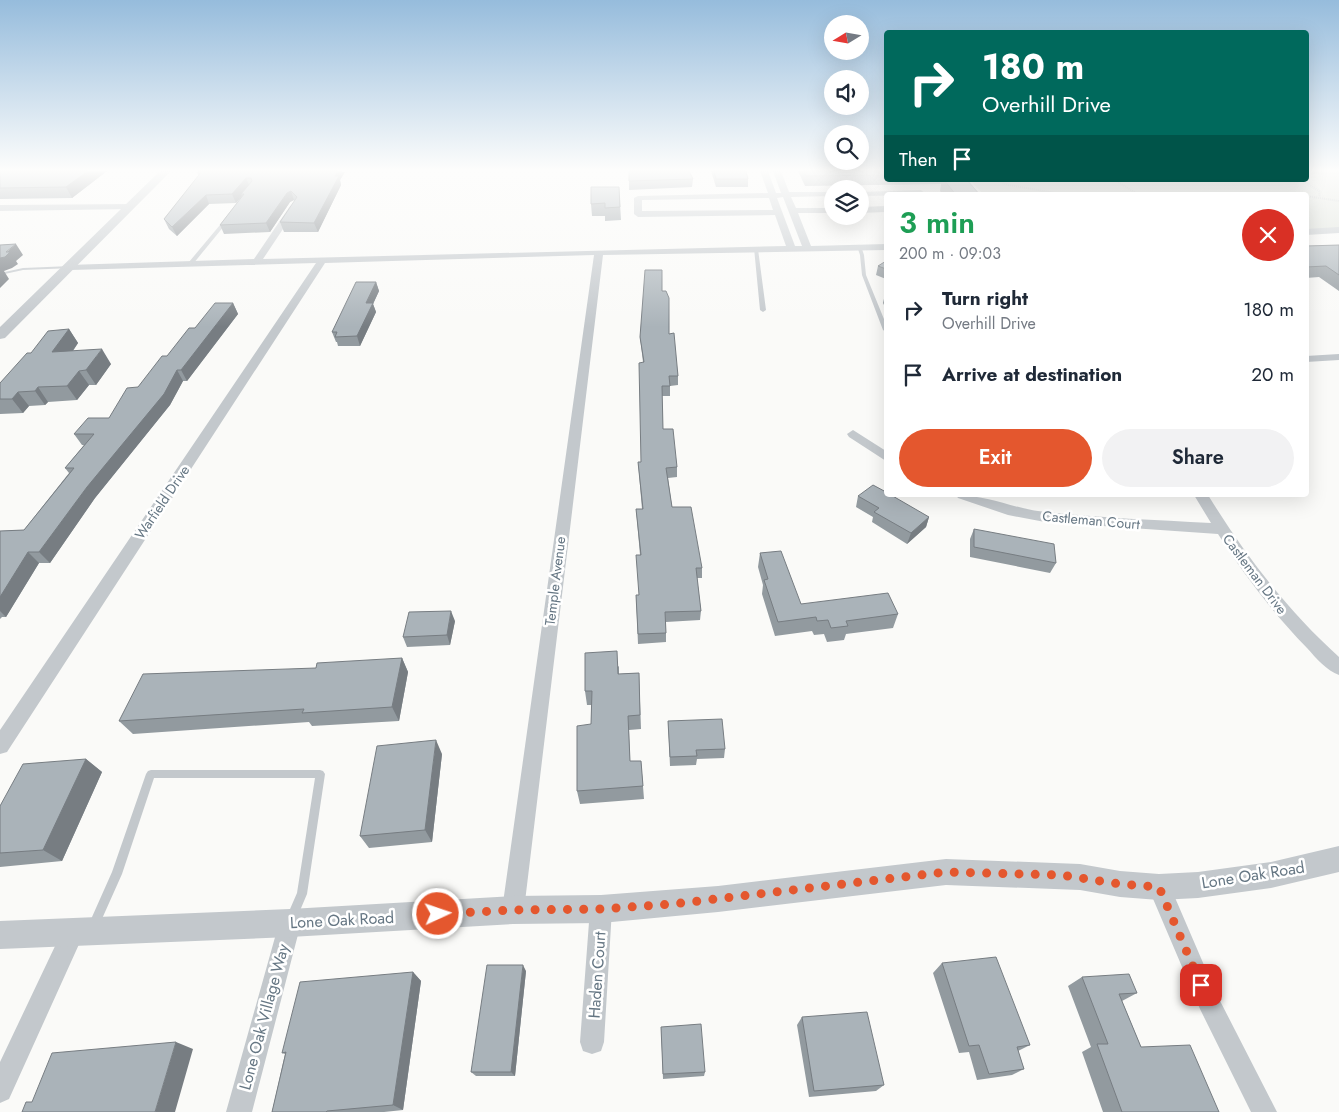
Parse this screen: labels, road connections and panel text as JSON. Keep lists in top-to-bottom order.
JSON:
{
  "streets": {
    "street": [
      "Warfield Drive",
      "Castleman Court",
      "Castleman Drive",
      "Temple Avenue",
      "Lone Oak Road",
      "Haden Court",
      "Lone Oak Village Way"
    ]
  },
  "crossings": [
    ["Castleman Court", "Castleman Drive"],
    ["Temple Avenue", "Lone Oak Road"],
    ["Lone Oak Road", "Haden Court"],
    ["Lone Oak Road", "Lone Oak Village Way"]
  ],
  "north": "left",
  "page": {
    "turn": ["180 m", "Overhill Drive"],
    "then": "Then",
    "heading": ["3 min", "200 m · 09:03"],
    "list": [
      {
        "name": "Turn right",
        "note": "Overhill Drive",
        "value": "180 m"
      },
      {
        "name": "Arrive at destination",
        "value": "20 m"
      }
    ],
    "buttons": ["Exit", "Share"]
  }
}
